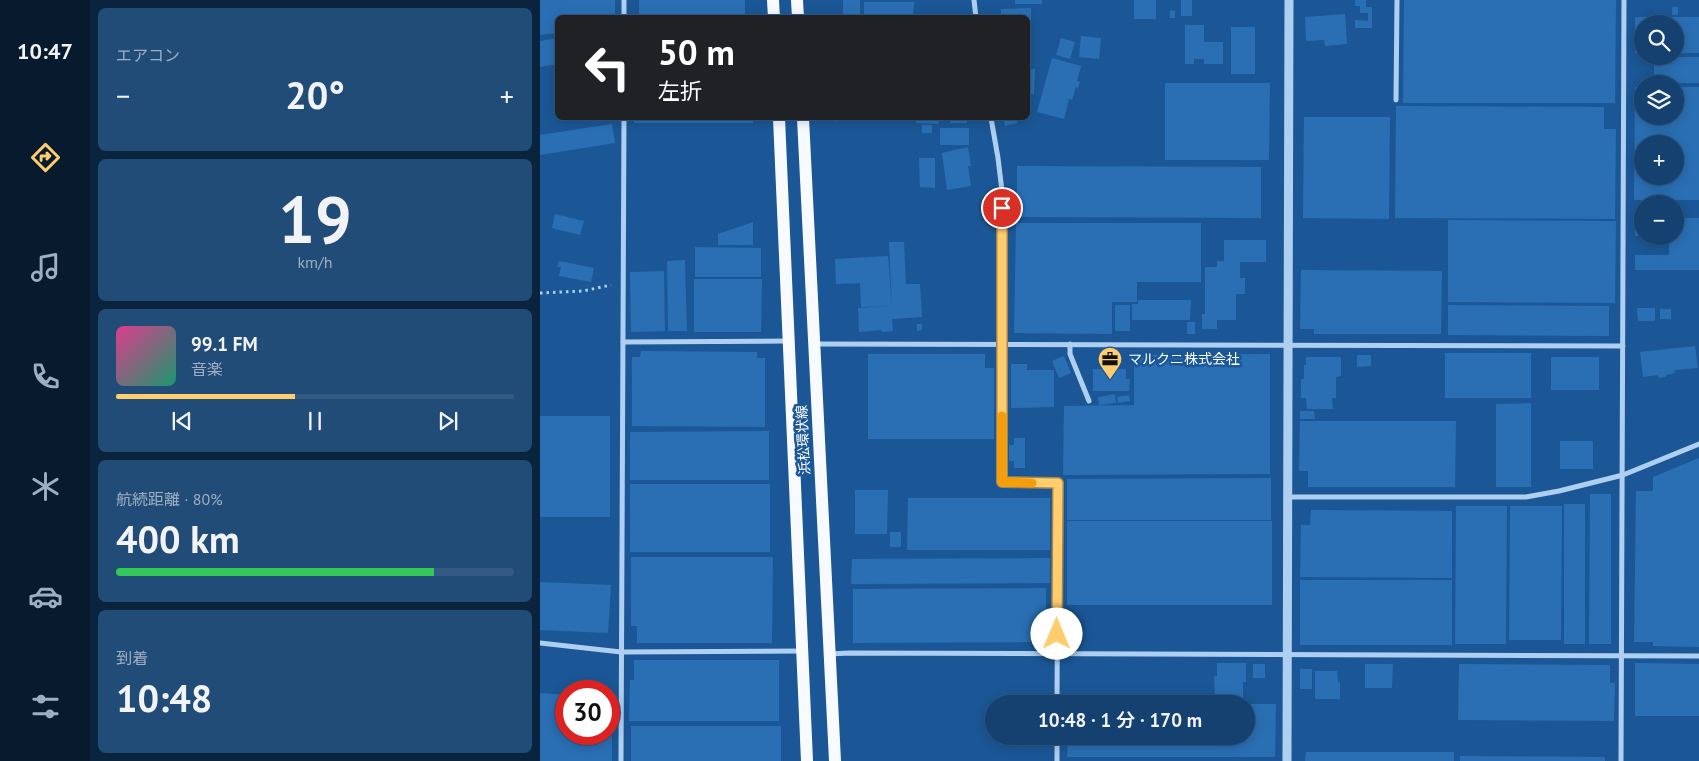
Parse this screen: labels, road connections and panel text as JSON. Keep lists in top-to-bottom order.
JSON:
{
  "streets": {
    "main road": ["浜松環状線"]
  },
  "places": {
    "office": ["マルクニ株式会社"]
  },
  "page": {
    "tabs": "10:47",
    "tile": [
      "エアコン",
      ["19", "km/h"],
      ["航続距離 · 80%", "400 km"],
      ["到着", "10:48"]
    ],
    "map_buttons": ["+", "−"],
    "turn": ["50 m", "左折"],
    "heat": ["−", "20°", "+"],
    "song": ["99.1 FM", "音楽"],
    "limit": "30",
    "trip": "10:48 · 1 分 · 170 m"
  }
}
